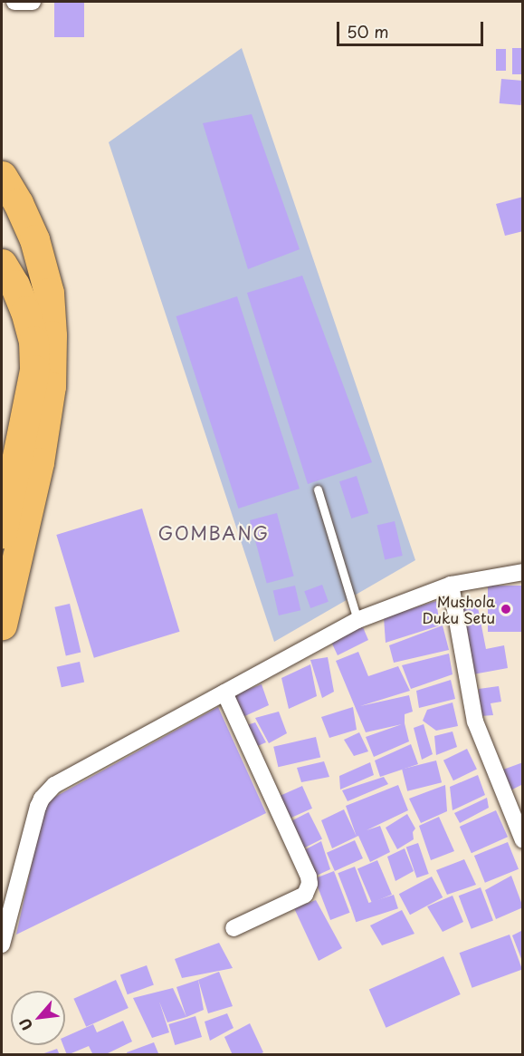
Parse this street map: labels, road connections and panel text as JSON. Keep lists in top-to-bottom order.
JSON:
{
  "districts": ["GOMBANG"],
  "places": ["Mushola Duku Setu"],
  "scale_bar": "50 m",
  "north": "bottom left"
}
